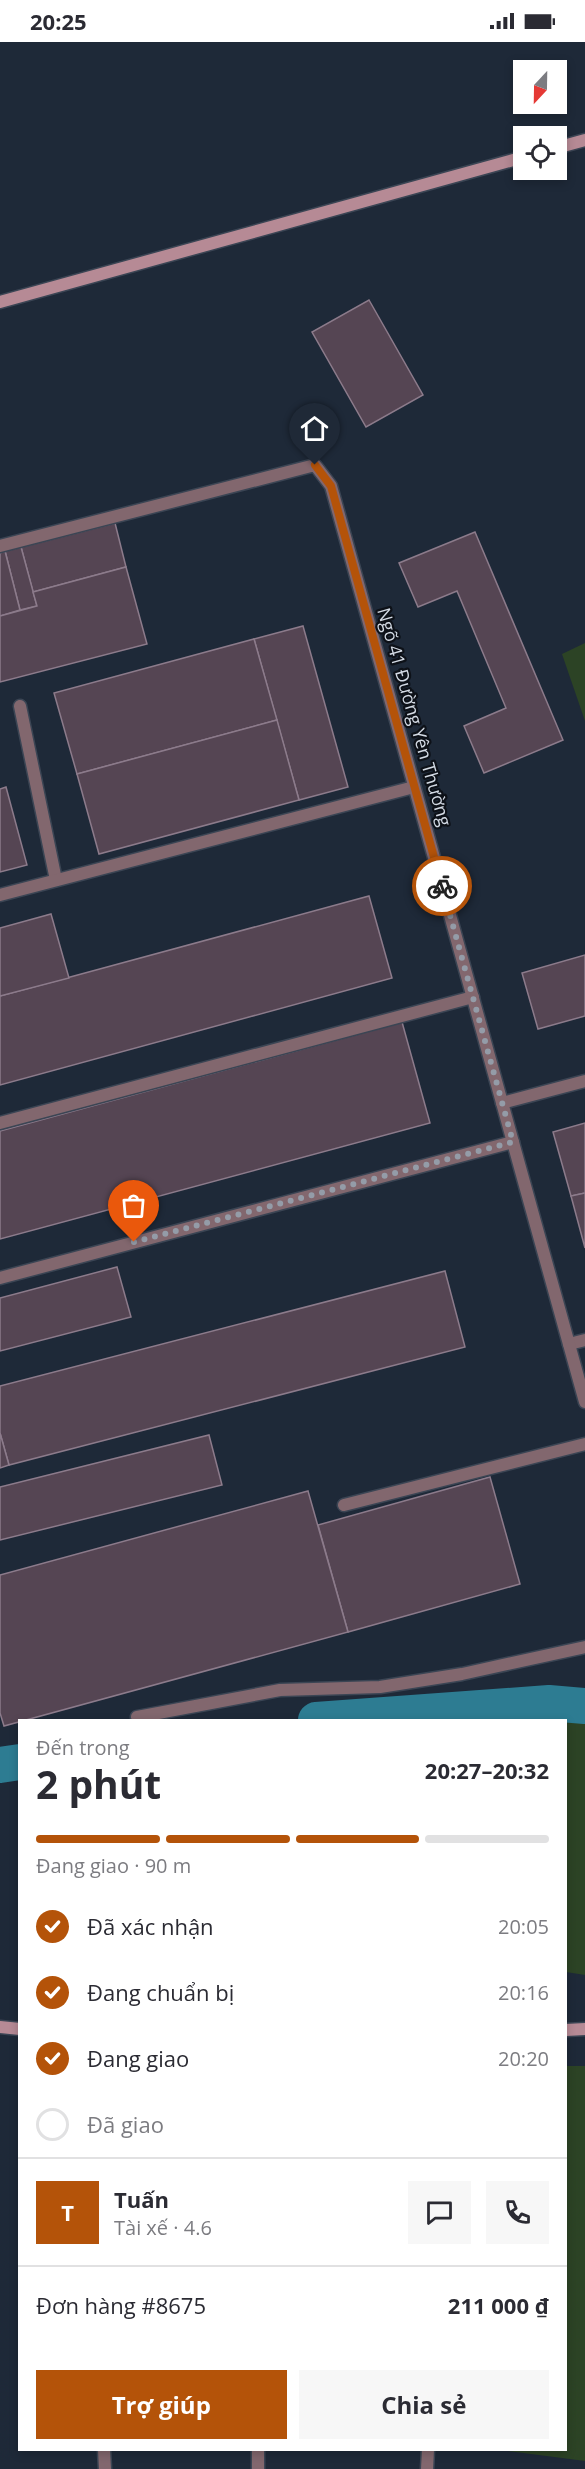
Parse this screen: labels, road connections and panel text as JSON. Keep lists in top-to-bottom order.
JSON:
{
  "streets": {
    "street": ["Ngõ 41 Đường Yên Thường"]
  },
  "north": "bottom",
  "page": {
    "status": "20:25",
    "heading": ["2 phút", "Đến trong", "20:27–20:32"],
    "panel": [
      "Tuấn",
      "Tài xế · 4.6",
      "Đơn hàng #8675",
      "211 000 ₫"
    ],
    "bar": "Đang giao · 90 m",
    "list": [
      ["Đã xác nhận", "20:05"],
      ["Đang chuẩn bị", "20:16"],
      ["Đang giao", "20:20"],
      "Đã giao"
    ],
    "round": "T",
    "buttons": ["Trợ giúp", "Chia sẻ"]
  }
}
